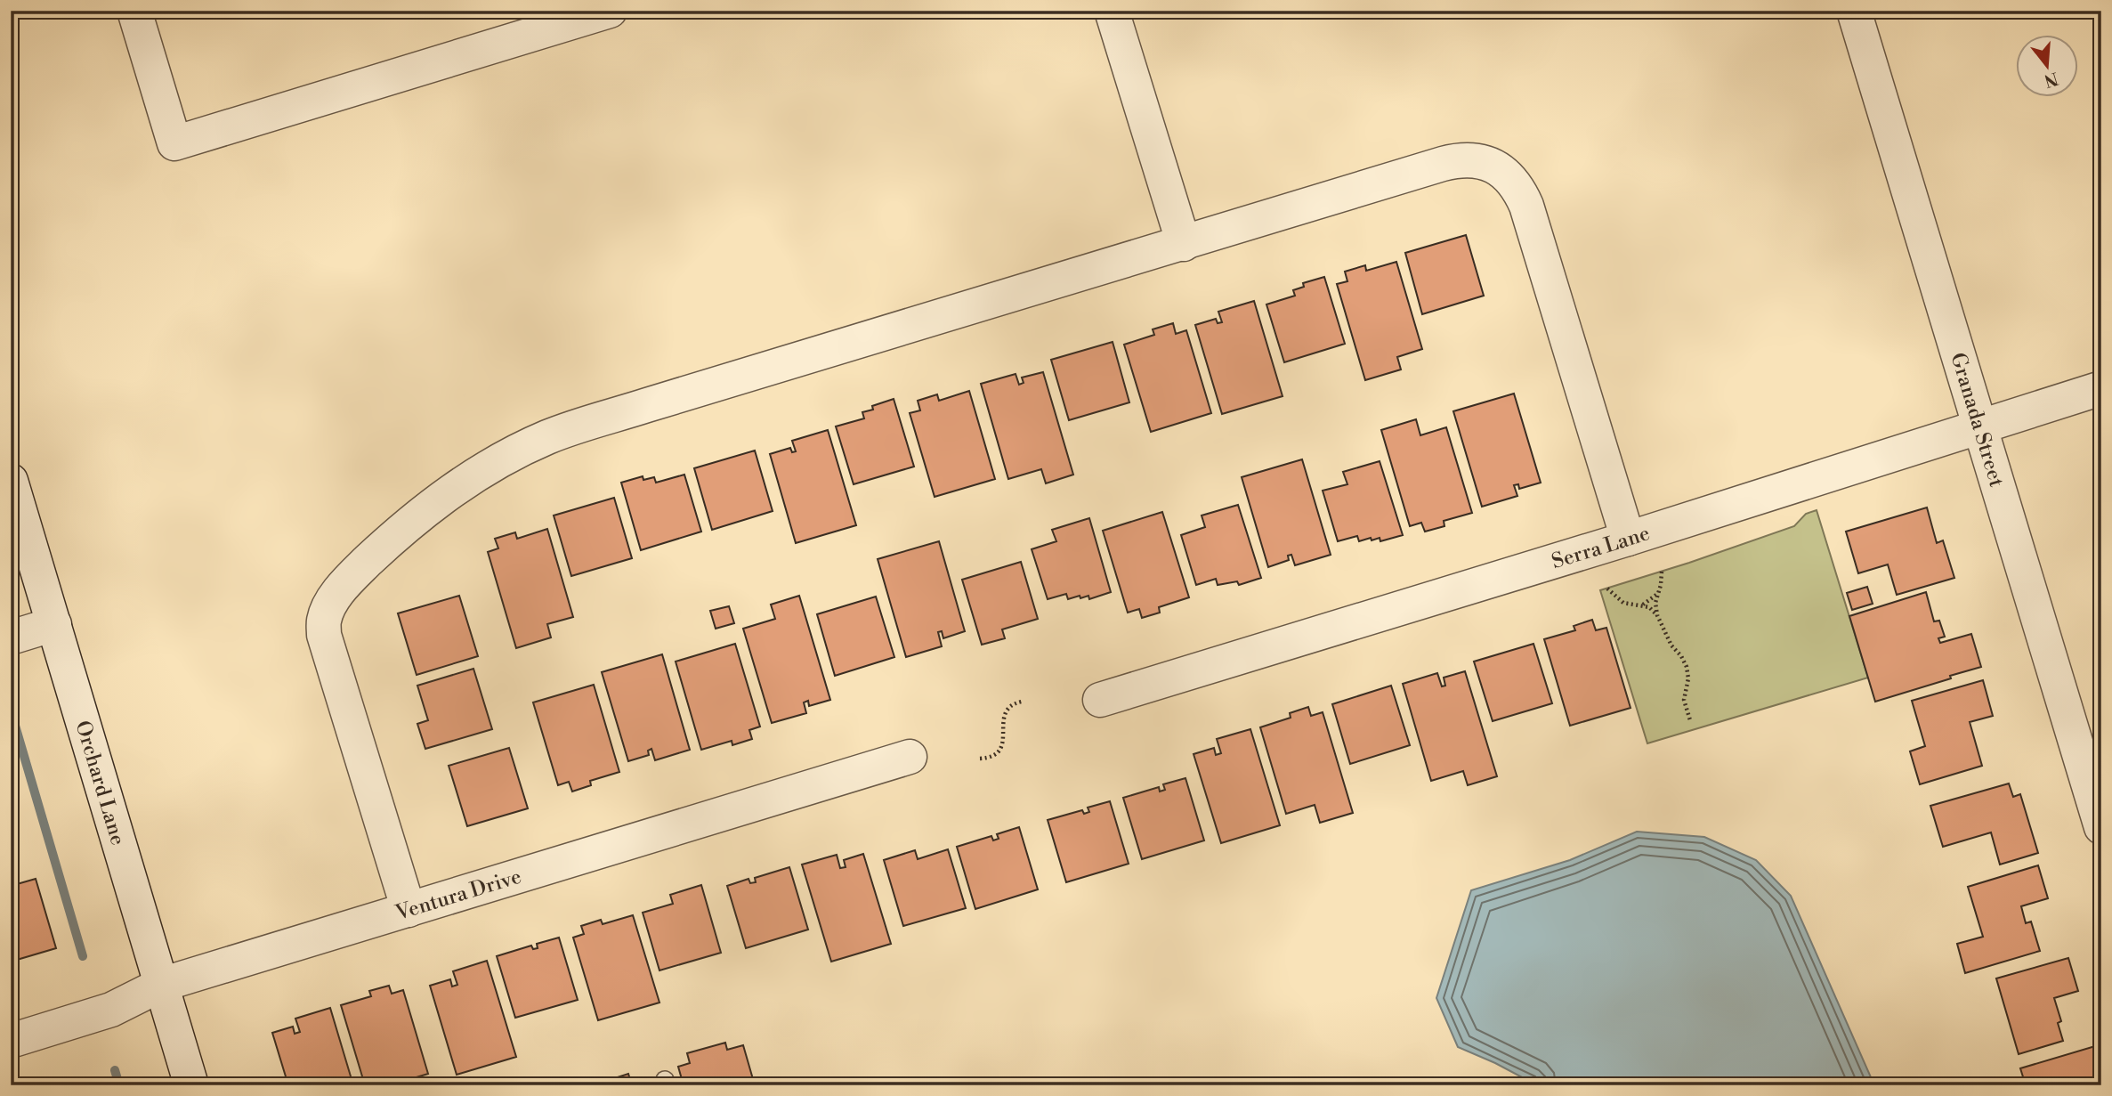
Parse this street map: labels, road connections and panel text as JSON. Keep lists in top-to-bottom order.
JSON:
{
  "streets": {
    "street": [
      "Granada Street",
      "Serra Lane",
      "Orchard Lane",
      "Ventura Drive"
    ]
  },
  "crossings": [
    ["Granada Street", "Serra Lane"],
    ["Orchard Lane", "Ventura Drive"]
  ],
  "north": "bottom"
}
